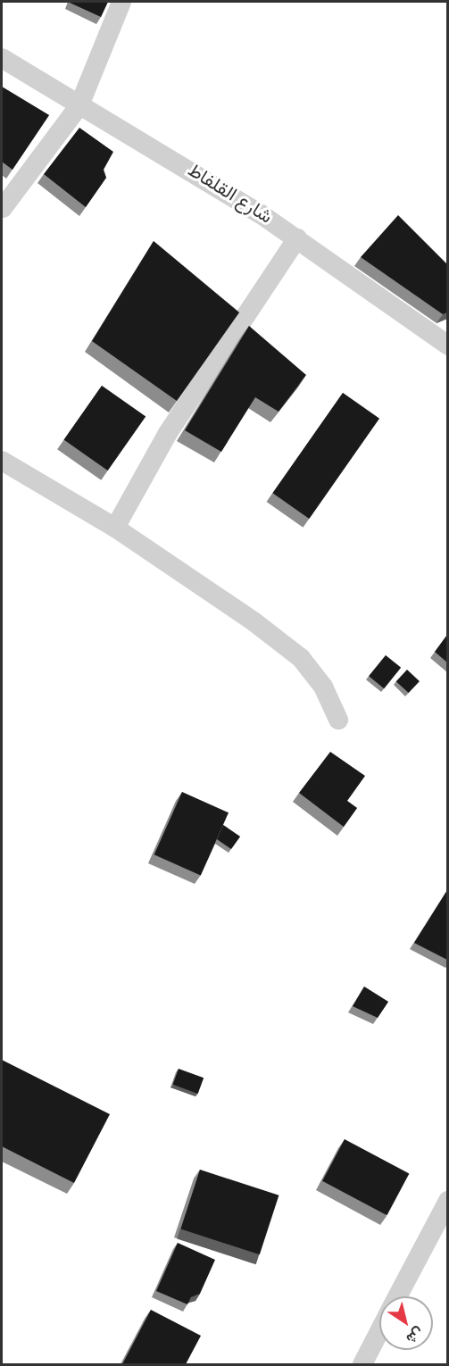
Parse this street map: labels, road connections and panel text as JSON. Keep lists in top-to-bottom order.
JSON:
{
  "streets": {
    "street": ["شارع القلفاط"]
  },
  "north": "bottom right"
}
